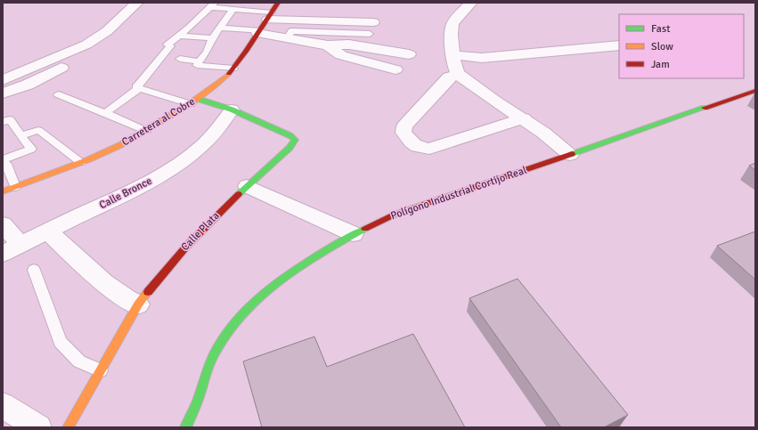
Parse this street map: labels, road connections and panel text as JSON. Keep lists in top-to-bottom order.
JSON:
{
  "streets": {
    "street": [
      "Carretera al Cobre",
      "Calle Bronce",
      "Polígono Industrial Cortijo Real",
      "Calle Plata"
    ]
  },
  "crossings": [
    ["Carretera al Cobre", "Calle Plata"],
    ["Calle Bronce", "Calle Plata"]
  ],
  "legend": ["Fast", "Slow", "Jam"]
}
